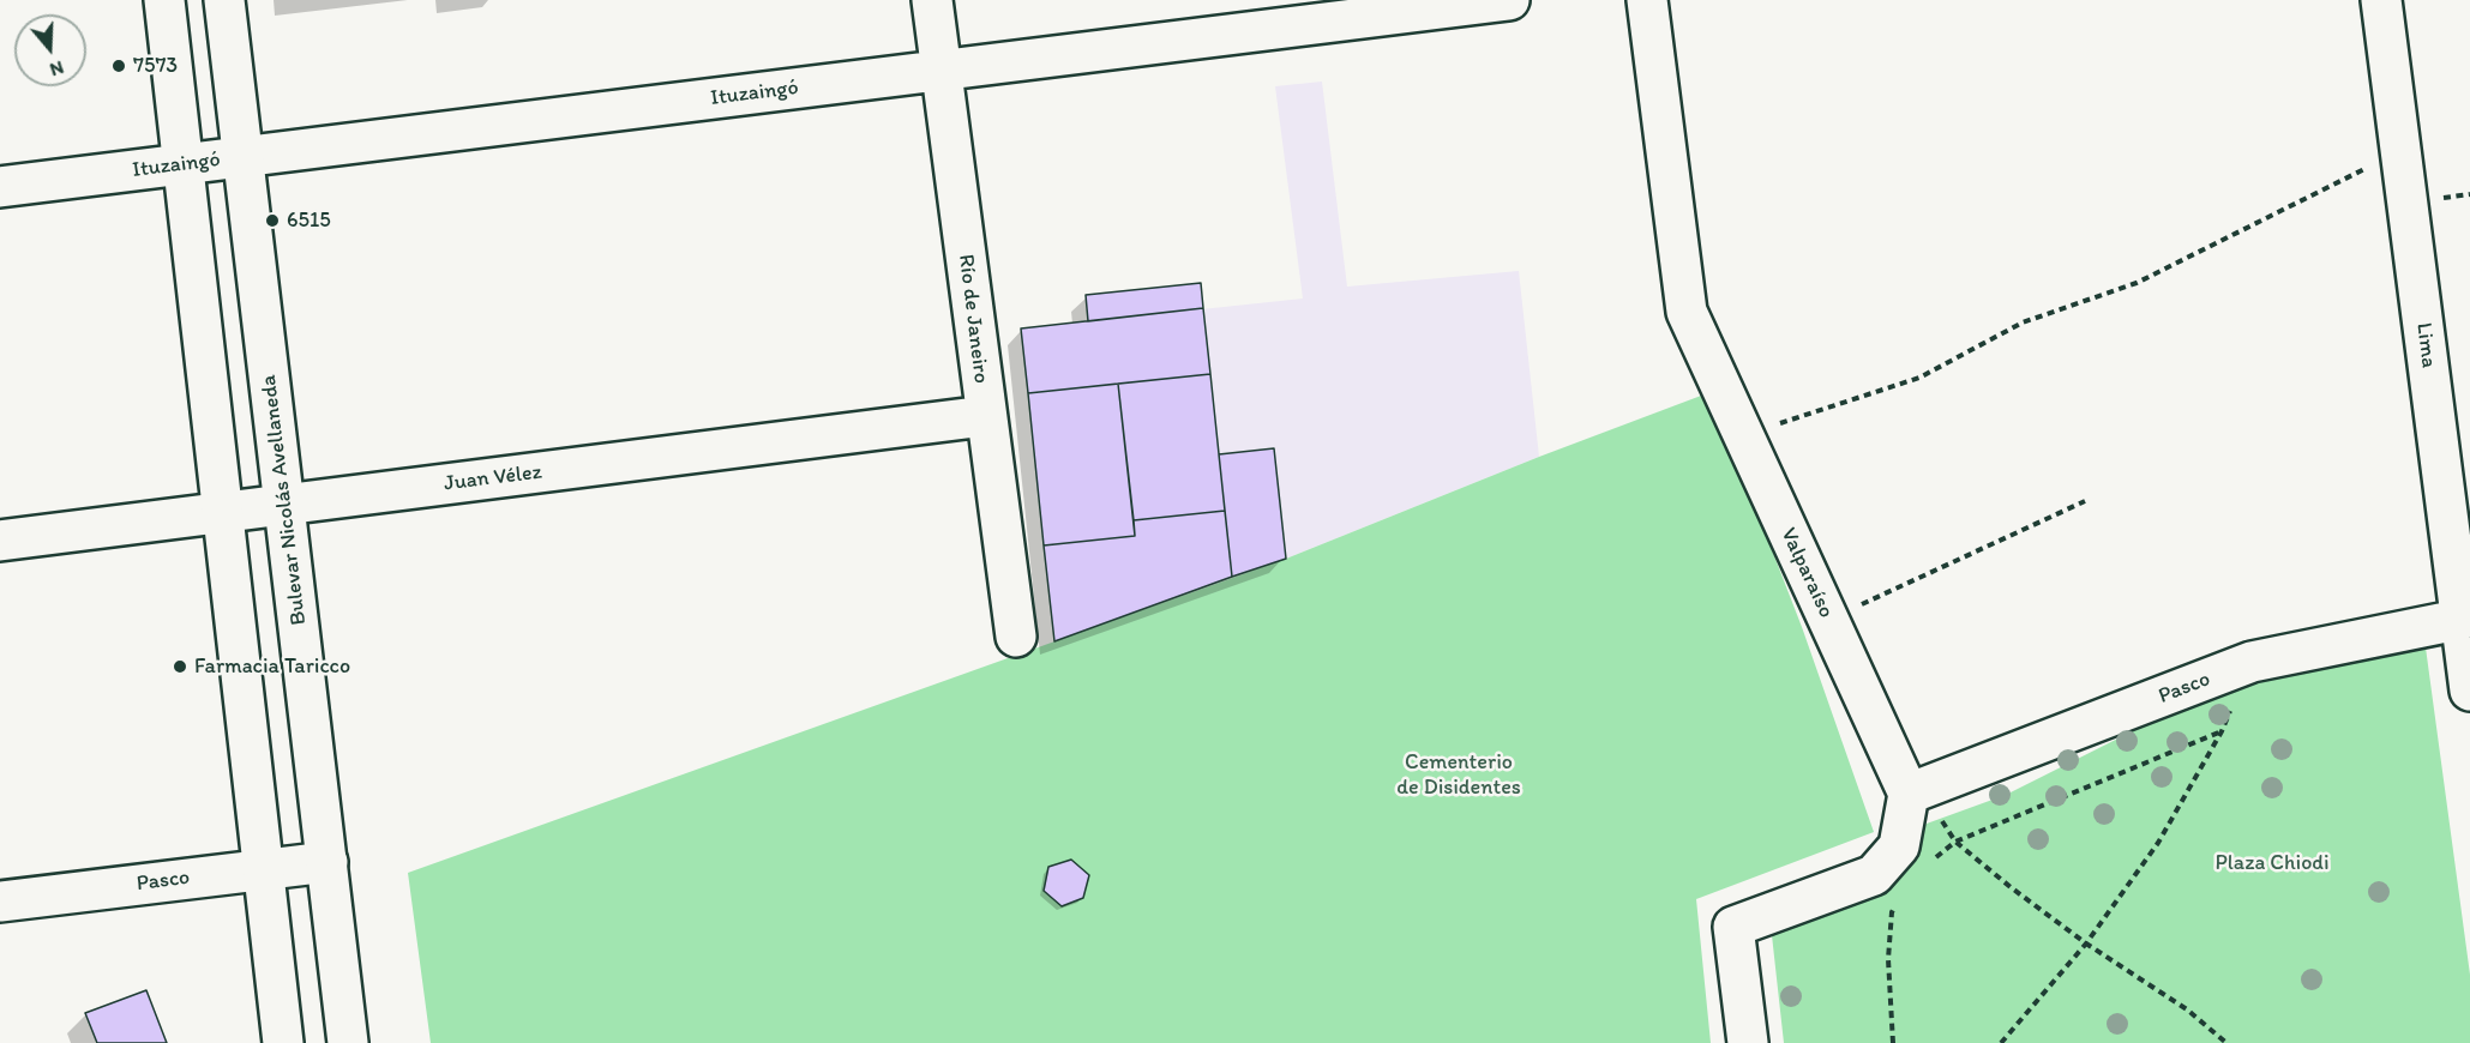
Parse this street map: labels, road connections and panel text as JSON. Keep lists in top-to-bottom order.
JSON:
{
  "streets": {
    "street": [
      "Ituzaingó",
      "Río de Janeiro",
      "Lima",
      "Juan Vélez",
      "Bulevar Nicolás Avellaneda",
      "Valparaíso",
      "Pasco"
    ]
  },
  "crossings": [
    ["Ituzaingó", "Río de Janeiro"],
    ["Ituzaingó", "Bulevar Nicolás Avellaneda"],
    ["Río de Janeiro", "Juan Vélez"],
    ["Lima", "Pasco"],
    ["Juan Vélez", "Bulevar Nicolás Avellaneda"],
    ["Bulevar Nicolás Avellaneda", "Pasco"],
    ["Valparaíso", "Pasco"]
  ],
  "parks": ["Cementerio de Disidentes", "Plaza Chiodi"],
  "places": ["7573", "6515", "Farmacia Taricco"],
  "north": "bottom"
}
